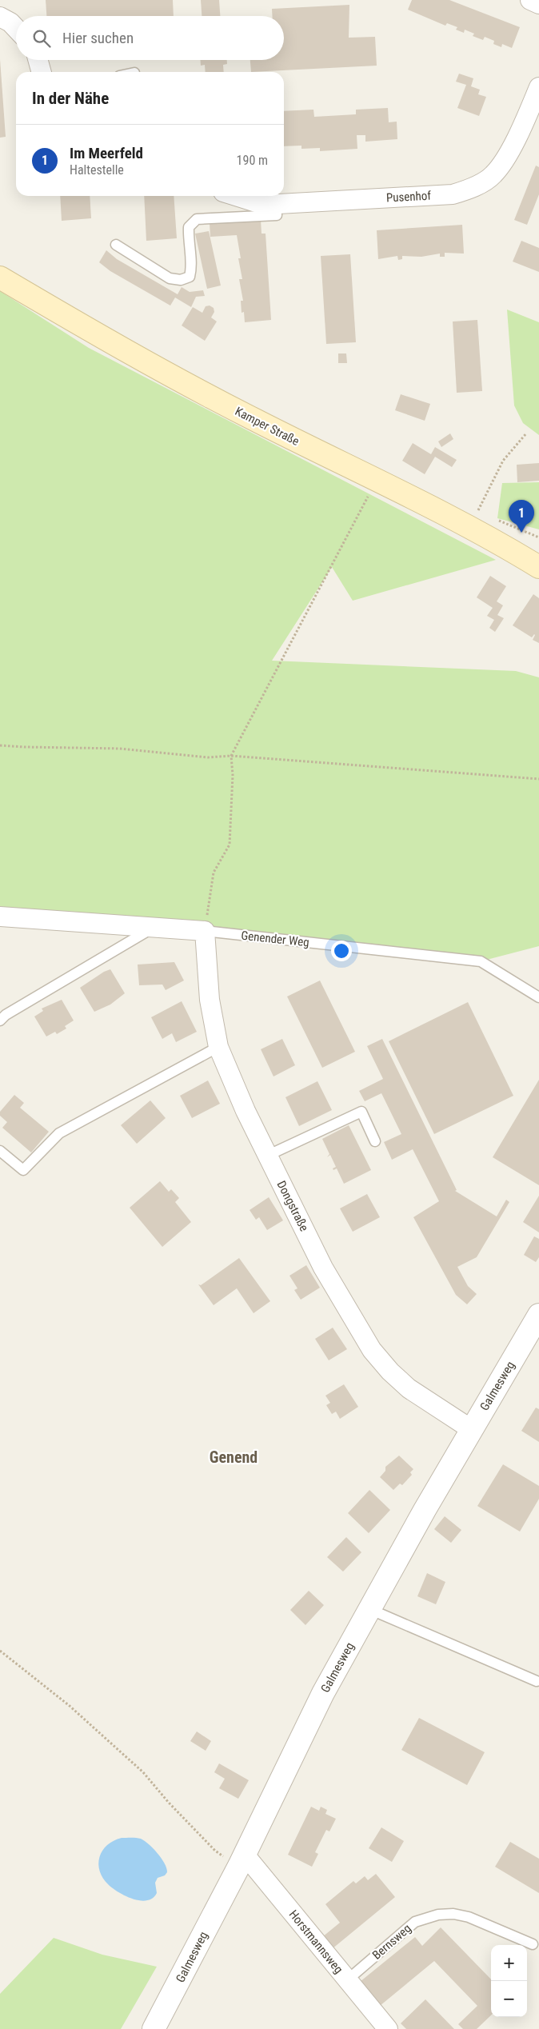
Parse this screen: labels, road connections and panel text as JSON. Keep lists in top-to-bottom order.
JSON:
{
  "streets": {
    "main road": ["Kamper Straße"],
    "street": [
      "Pusenhof",
      "Genender Weg",
      "Dongstraße",
      "Galmesweg",
      "Horstmannsweg"
    ],
    "lane": ["Bernsweg"]
  },
  "crossings": [
    ["Genender Weg", "Dongstraße"],
    ["Dongstraße", "Galmesweg"],
    ["Galmesweg", "Horstmannsweg"],
    ["Horstmannsweg", "Bernsweg"]
  ],
  "districts": ["Genend"],
  "page": {
    "search": "Hier suchen",
    "heading": "In der Nähe",
    "list": [
      {
        "mark": "1",
        "name": "Im Meerfeld",
        "note": "Haltestelle",
        "value": "190 m"
      }
    ],
    "pins": "1",
    "map_buttons": ["+", "−"]
  }
}
